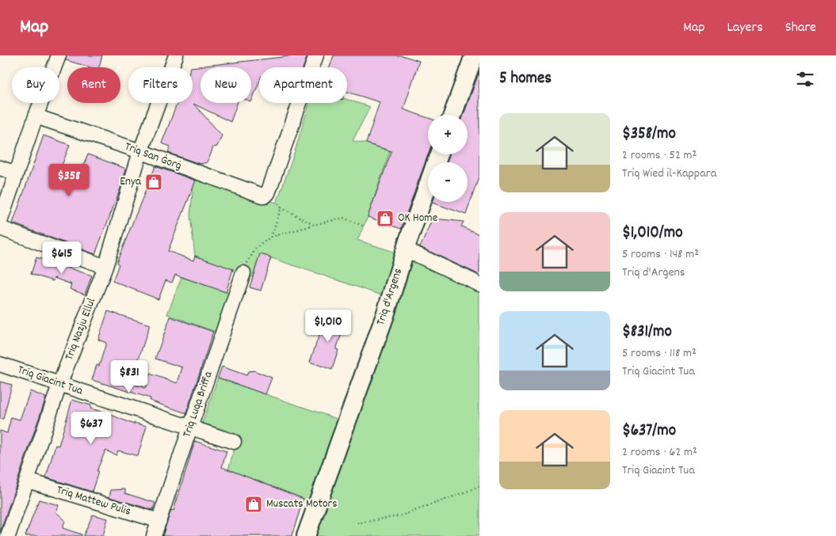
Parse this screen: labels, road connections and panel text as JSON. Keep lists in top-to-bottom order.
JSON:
{
  "streets": {
    "main road": ["Triq d'Argens"],
    "street": [
      "Triq San Ġorġ",
      "Triq Nazju Ellul",
      "Triq Giacint Tua",
      "Triq Luqa Briffa",
      "Triq Mattew Pulis"
    ]
  },
  "crossings": [
    ["Triq San Ġorġ", "Triq Nazju Ellul"],
    ["Triq Nazju Ellul", "Triq Giacint Tua"],
    ["Triq Nazju Ellul", "Triq Mattew Pulis"],
    ["Triq Giacint Tua", "Triq Luqa Briffa"],
    ["Triq Luqa Briffa", "Triq Mattew Pulis"]
  ],
  "places": {
    "shop": ["Enya", "OK Home", "Muscats Motors"]
  },
  "page": {
    "header": "Map",
    "nav": ["Map", "Layers", "Share"],
    "heading": "5 homes",
    "chip": [
      "Buy",
      "Rent",
      "Filters",
      "New",
      "Apartment"
    ],
    "list": [
      {
        "name": "$358/mo",
        "note": "2 rooms · 52 m² · Triq Wied il-Kappara"
      },
      {
        "name": "$1,010/mo",
        "note": "5 rooms · 148 m² · Triq d'Argens"
      },
      {
        "name": "$831/mo",
        "note": "5 rooms · 118 m² · Triq Giacint Tua"
      },
      {
        "name": "$637/mo",
        "note": "2 rooms · 62 m² · Triq Giacint Tua"
      }
    ],
    "map_buttons": ["+", "−"],
    "price": [
      "$358",
      "$615",
      "$1,010",
      "$831",
      "$637"
    ]
  }
}
